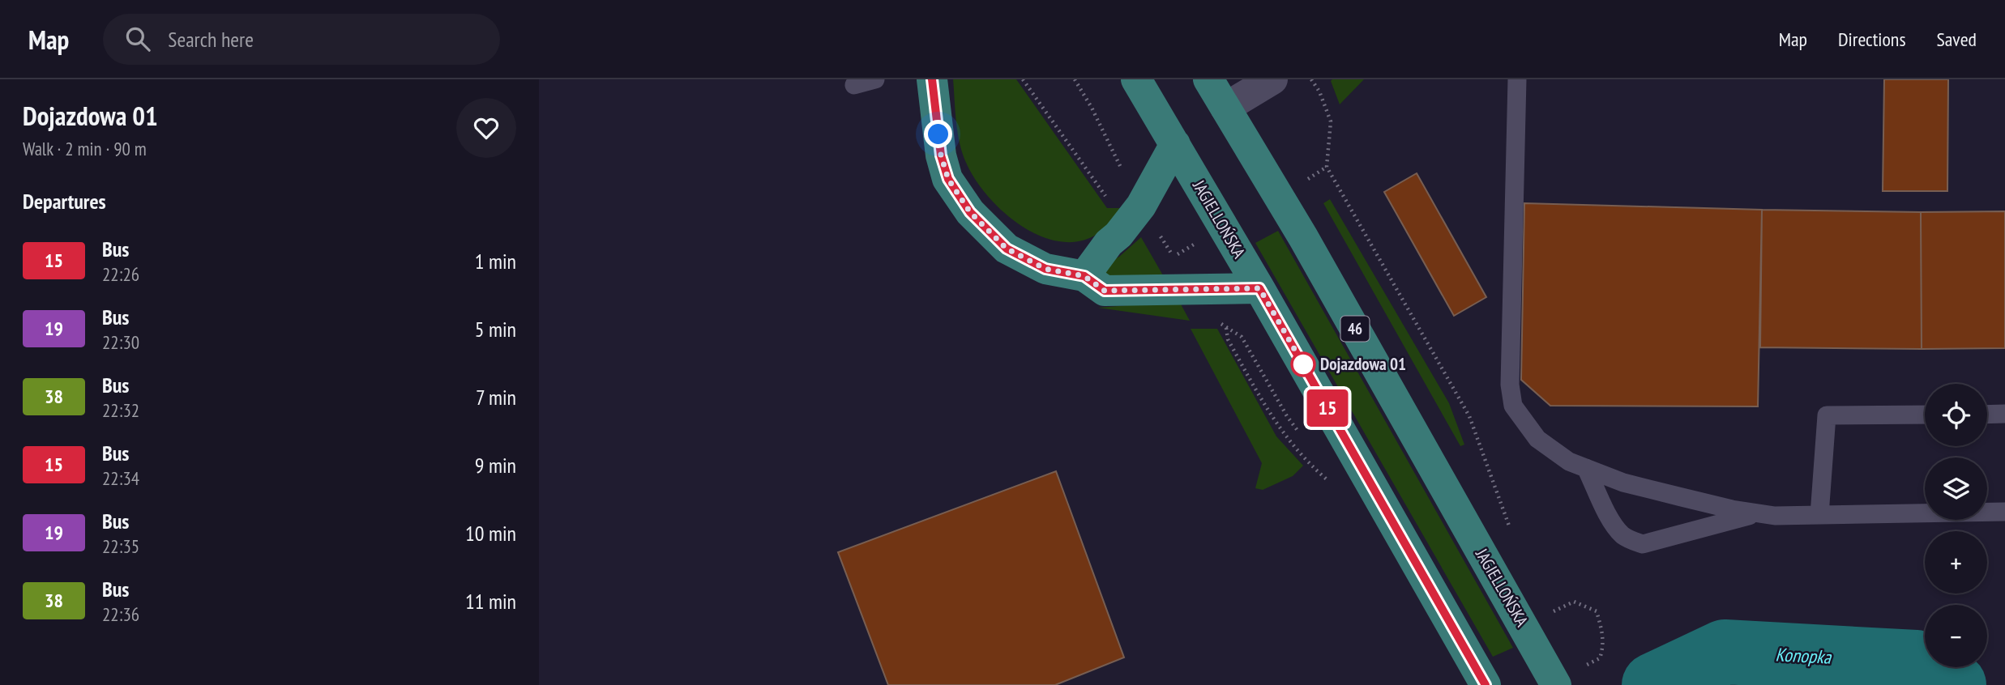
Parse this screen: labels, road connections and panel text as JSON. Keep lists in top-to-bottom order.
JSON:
{
  "streets": {
    "main road": ["JAGIELLOŃSKA", "46"]
  },
  "water": ["Konopka"],
  "places": ["Dojazdowa 01"],
  "lines": ["bus line 15"],
  "page": {
    "header": "Map",
    "search": "Search here",
    "nav": ["Map", "Directions", "Saved"],
    "heading": [
      ["Dojazdowa 01", "Walk · 2 min · 90 m"],
      "Departures"
    ],
    "on_map": "15",
    "list": [
      {
        "mark": "15",
        "name": "Bus",
        "note": "22:26",
        "value": "1 min"
      },
      {
        "mark": "19",
        "name": "Bus",
        "note": "22:30",
        "value": "5 min"
      },
      {
        "mark": "38",
        "name": "Bus",
        "note": "22:32",
        "value": "7 min"
      },
      {
        "mark": "15",
        "name": "Bus",
        "note": "22:34",
        "value": "9 min"
      },
      {
        "mark": "19",
        "name": "Bus",
        "note": "22:35",
        "value": "10 min"
      },
      {
        "mark": "38",
        "name": "Bus",
        "note": "22:36",
        "value": "11 min"
      }
    ],
    "map_buttons": ["+", "−"]
  }
}
